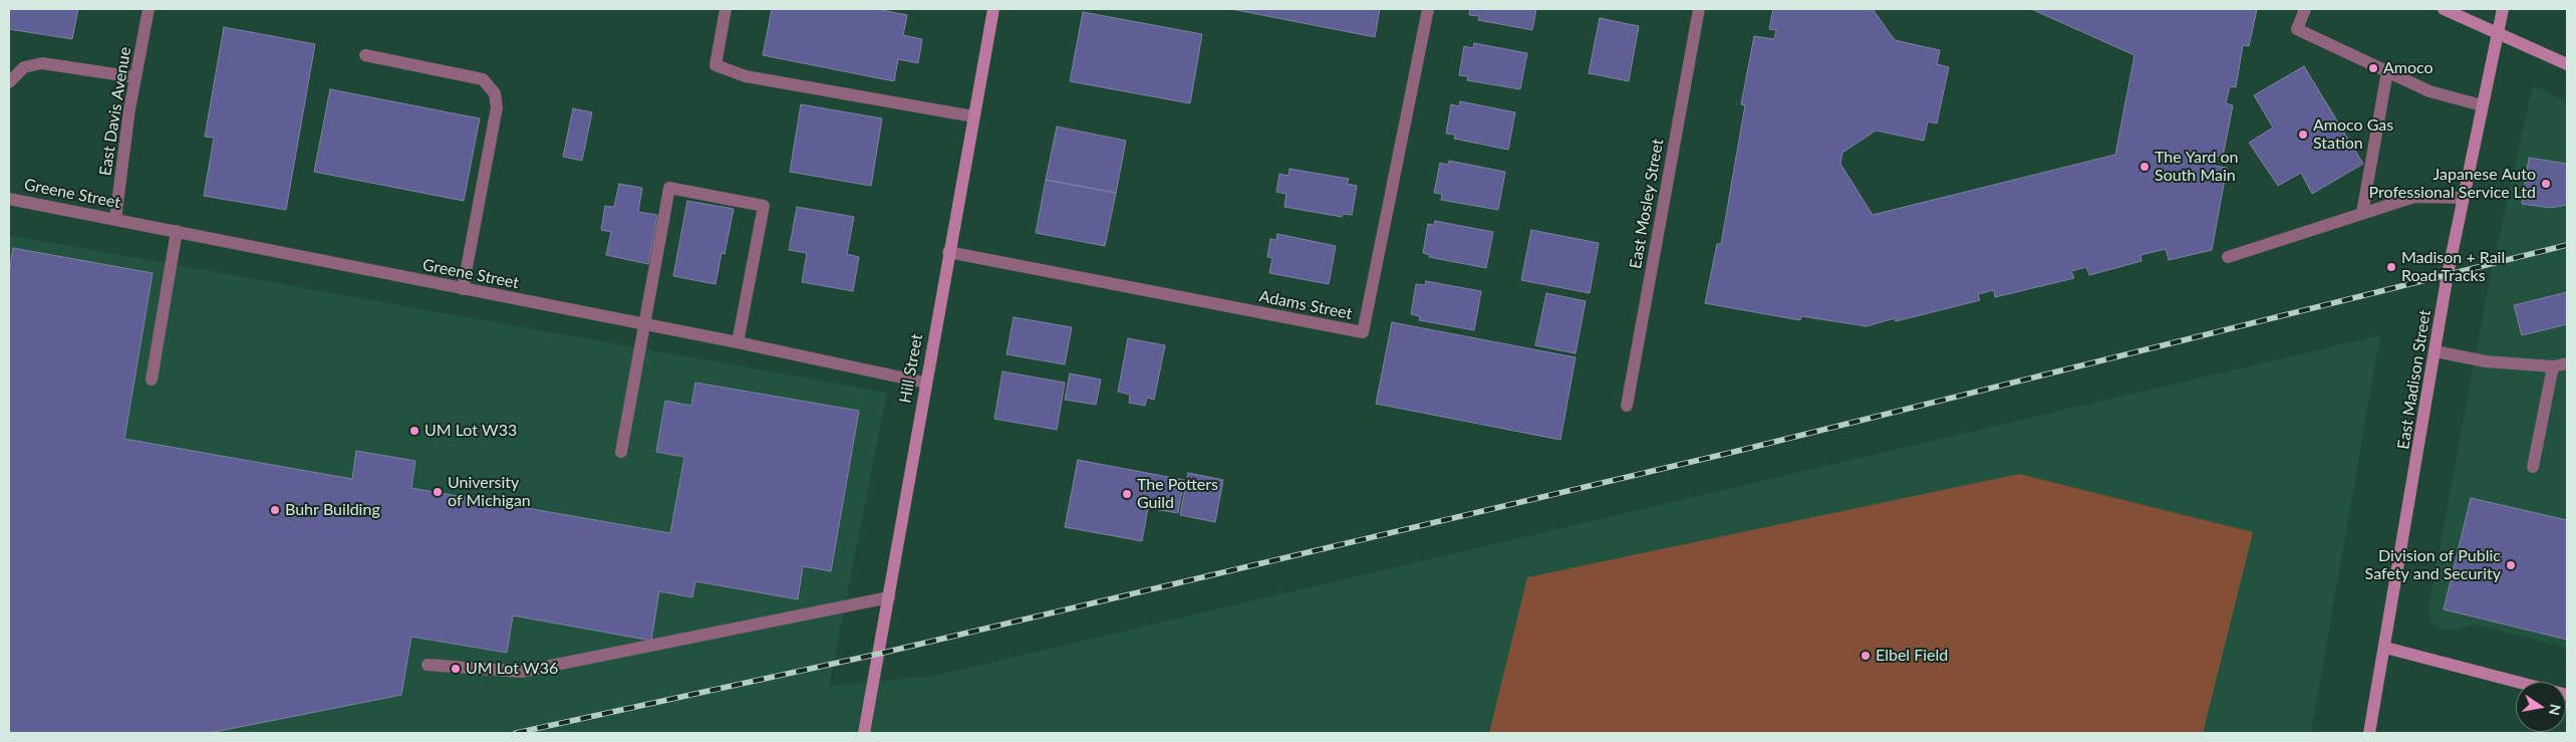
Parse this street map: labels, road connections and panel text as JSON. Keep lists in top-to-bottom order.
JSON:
{
  "streets": {
    "street": [
      "East Davis Avenue",
      "Greene Street",
      "East Mosley Street",
      "Adams Street",
      "Hill Street",
      "East Madison Street"
    ]
  },
  "crossings": [
    ["East Davis Avenue", "Greene Street"],
    ["Greene Street", "Hill Street"],
    ["Adams Street", "Hill Street"]
  ],
  "places": [
    "Amoco",
    "Amoco Gas Station",
    "The Yard on South Main",
    "Japanese Auto Professional Service Ltd",
    "Madison + Rail Road Tracks",
    "UM Lot W33",
    "University of Michigan",
    "The Potters Guild",
    "Buhr Building",
    "Division of Public Safety and Security",
    "Elbel Field",
    "UM Lot W36"
  ],
  "north": "right"
}
